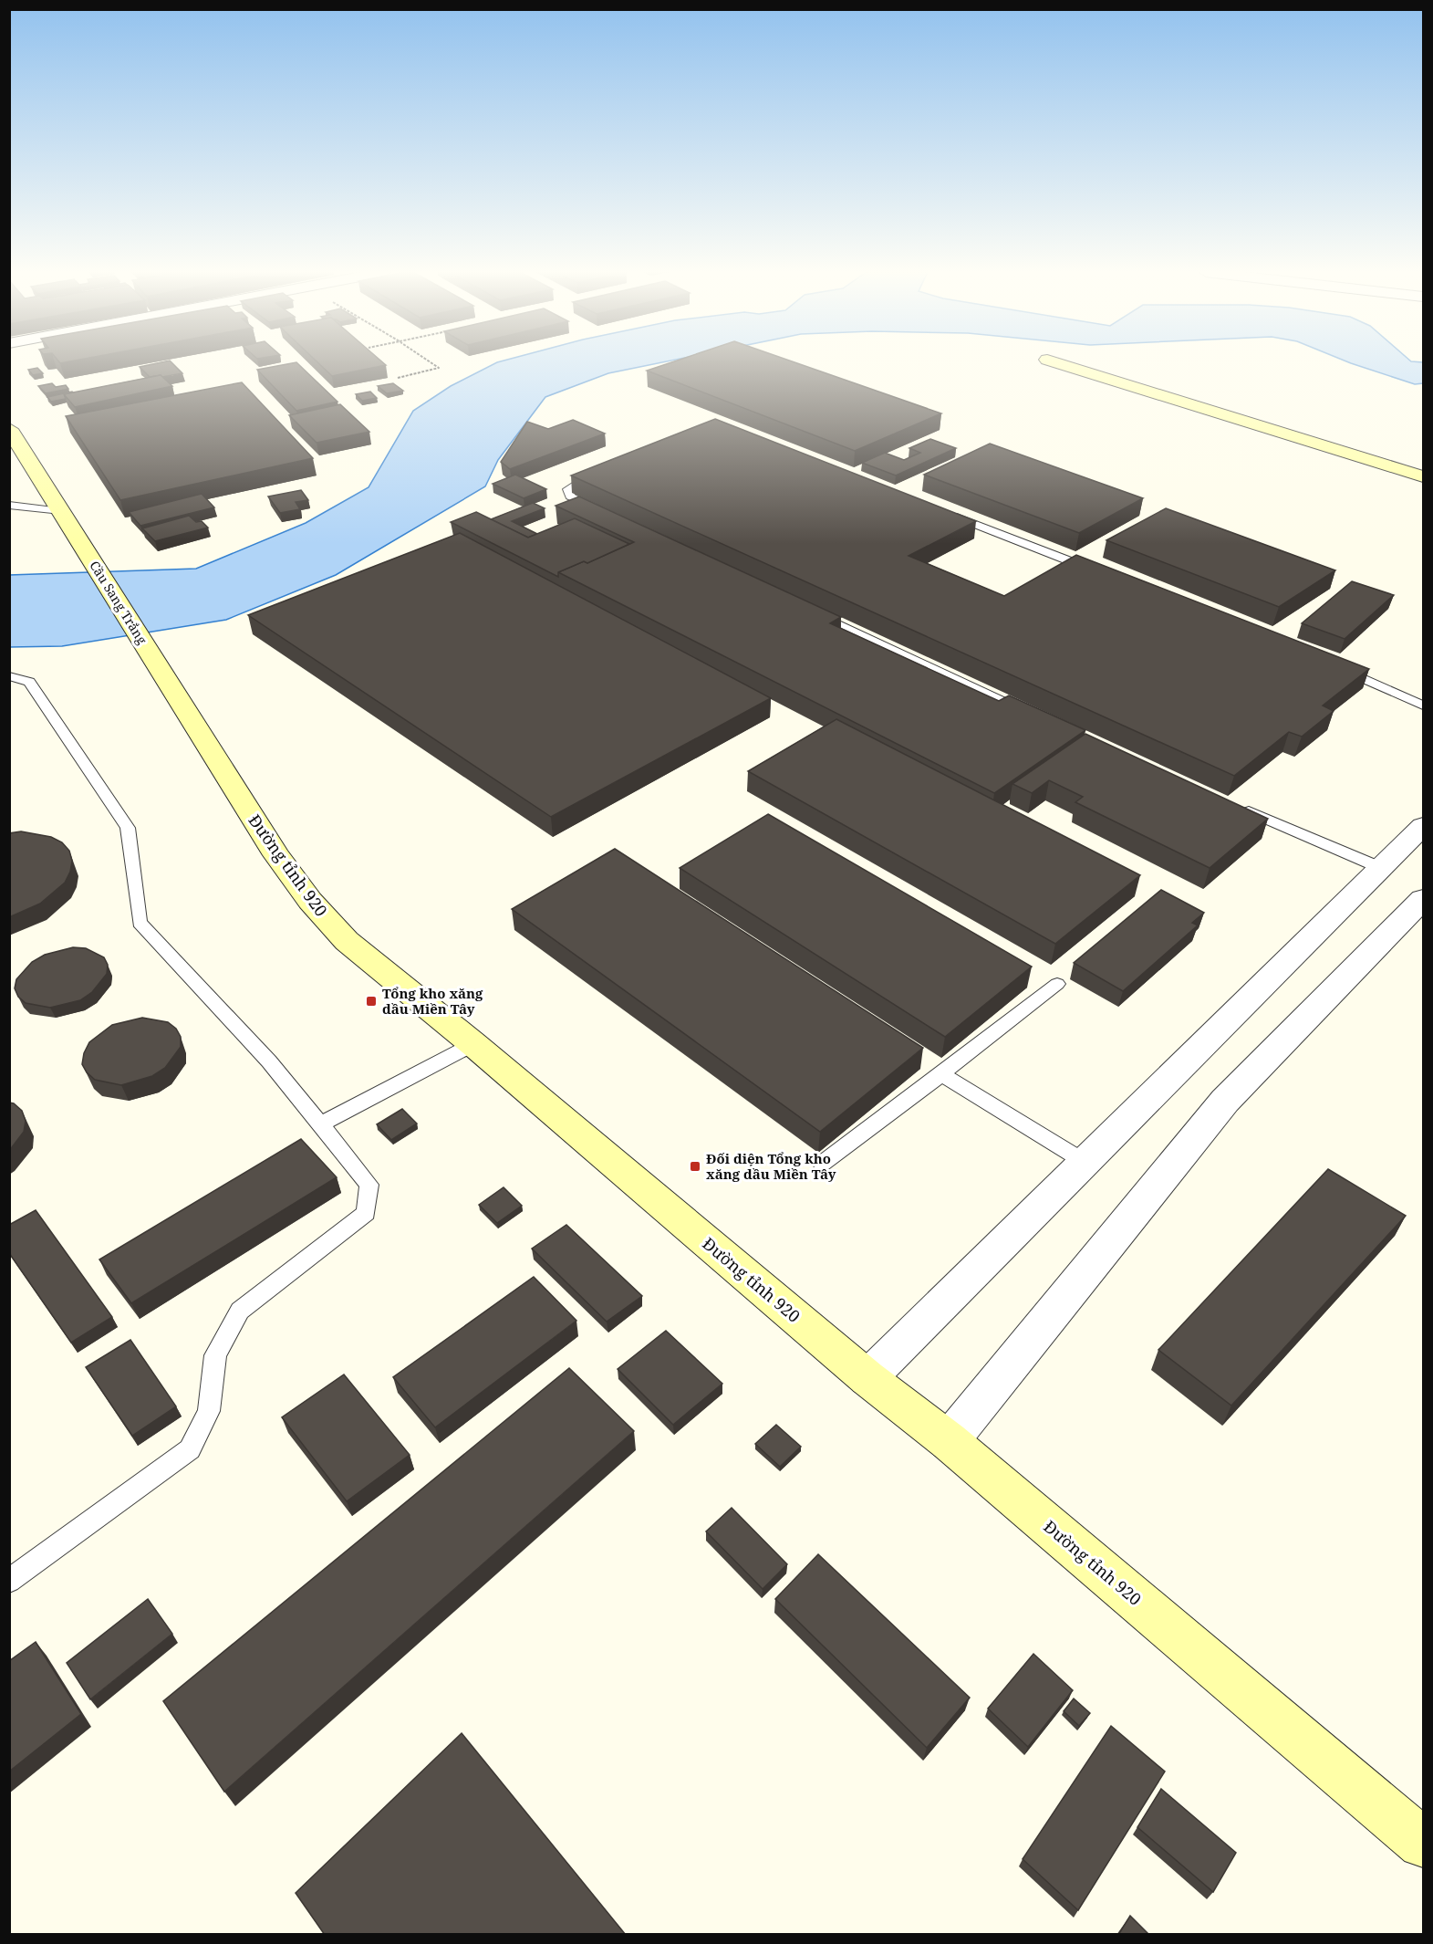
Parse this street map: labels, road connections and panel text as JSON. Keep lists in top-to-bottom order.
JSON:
{
  "streets": {
    "main road": ["Cầu Sang Trắng", "Đường tỉnh 920"]
  },
  "crossings": [
    ["Cầu Sang Trắng", "Đường tỉnh 920"]
  ],
  "places": {
    "transit": ["Tổng kho xăng dầu Miền Tây", "Đối diện Tổng kho xăng dầu Miền Tây"]
  }
}
